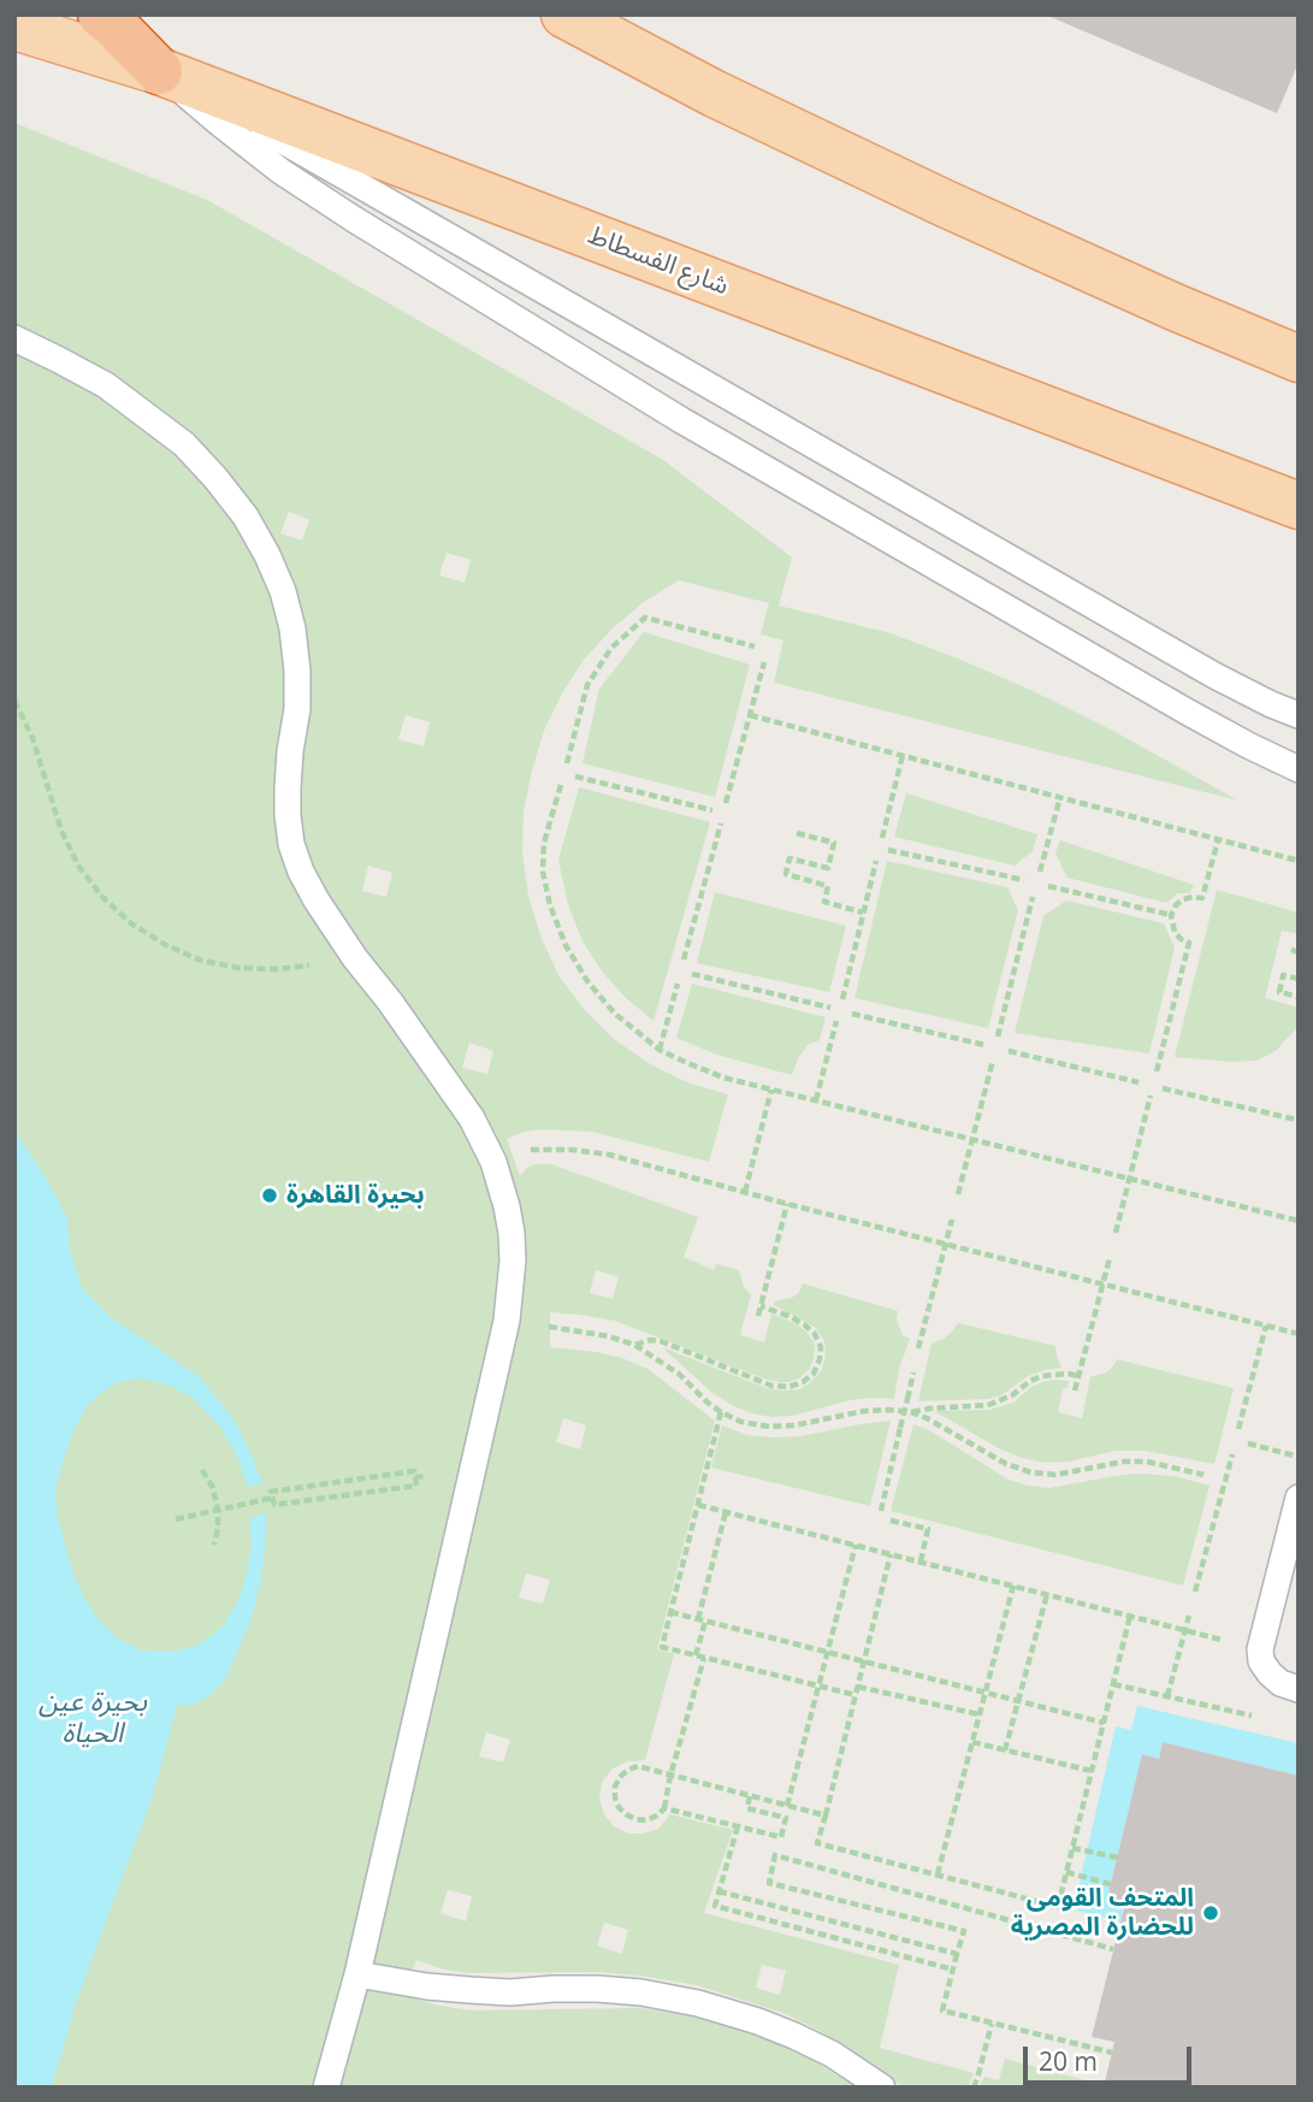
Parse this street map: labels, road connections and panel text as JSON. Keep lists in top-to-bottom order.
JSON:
{
  "streets": {
    "main road": ["شارع الفسطاط"]
  },
  "water": ["بحيرة عين الحياة"],
  "places": ["بحيرة القاهرة", "المتحف القومى للحضارة المصرية"],
  "scale_bar": "20 m"
}
